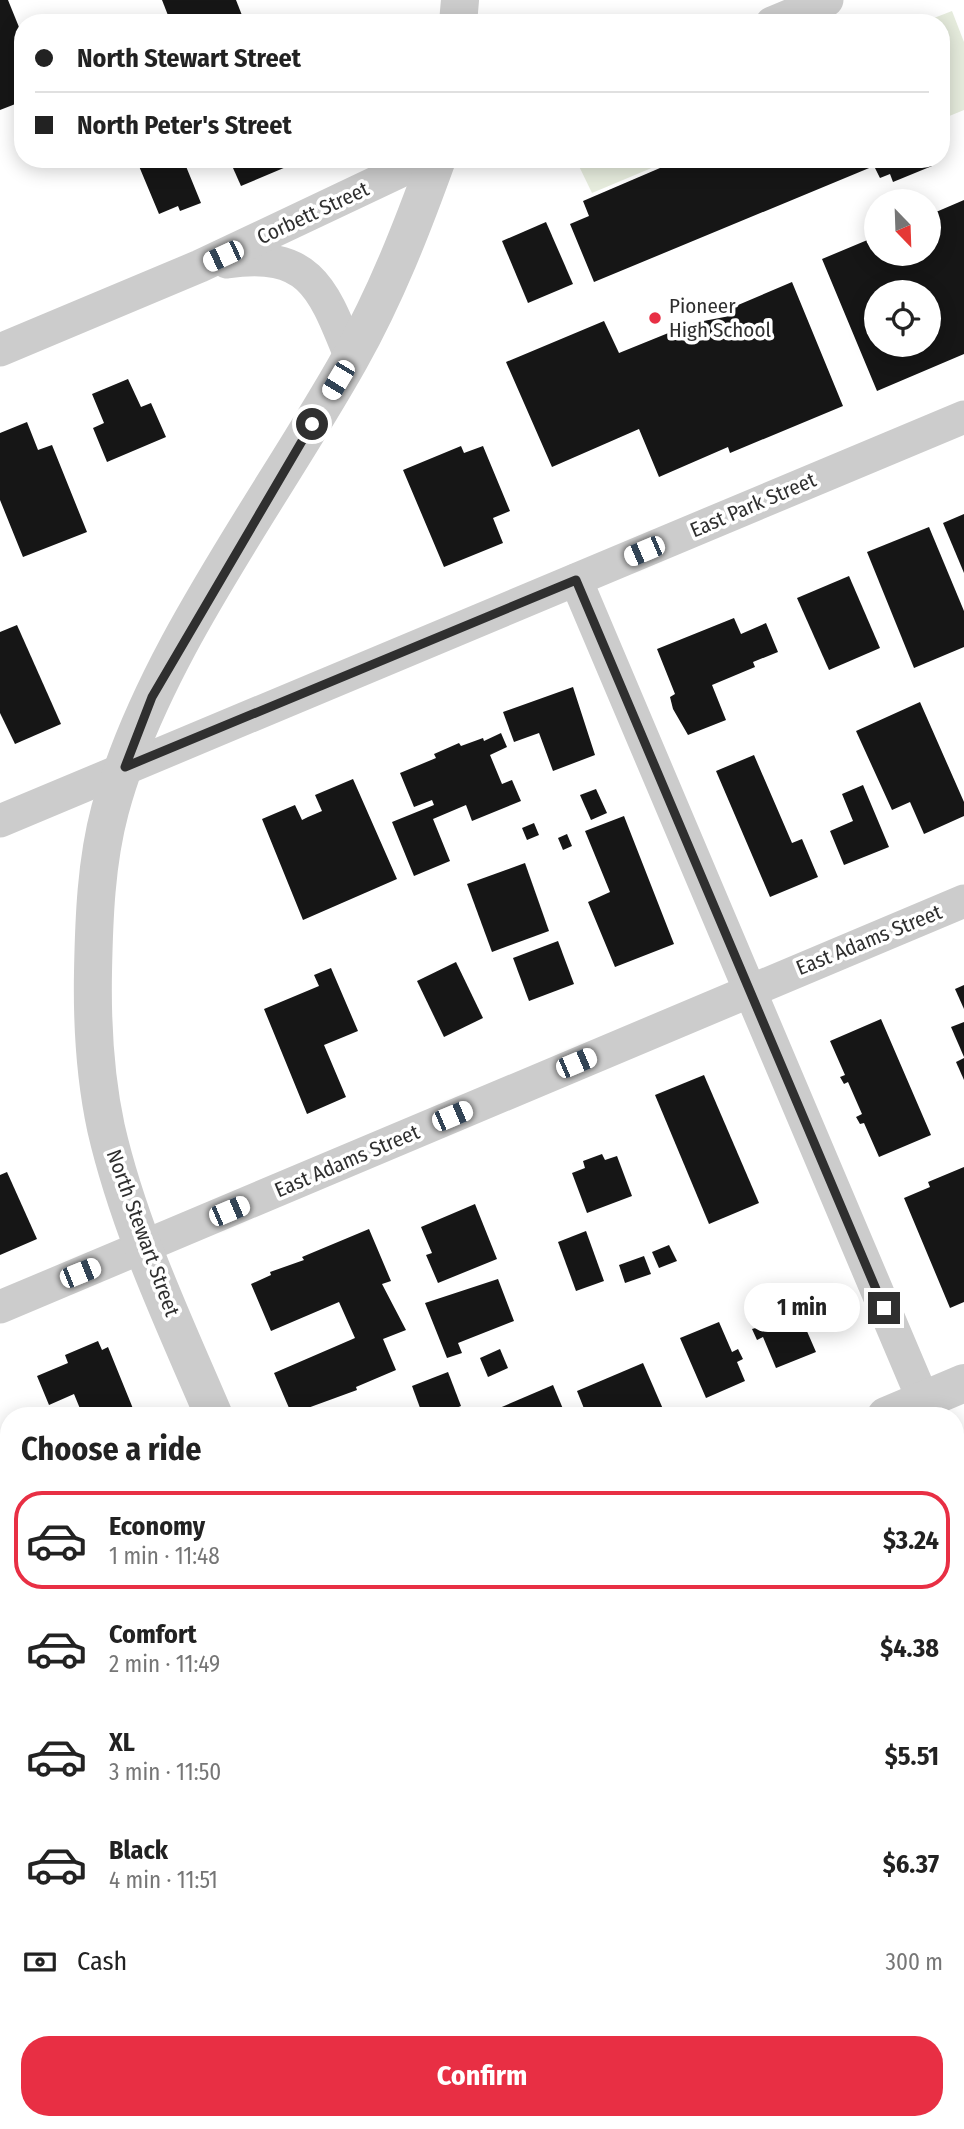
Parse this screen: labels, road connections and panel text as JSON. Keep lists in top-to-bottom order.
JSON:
{
  "streets": {
    "street": [
      "Corbett Street",
      "East Park Street",
      "East Adams Street",
      "North Stewart Street"
    ]
  },
  "crossings": [
    ["Corbett Street", "North Stewart Street"],
    ["East Park Street", "North Stewart Street"],
    ["East Adams Street", "North Stewart Street"]
  ],
  "places": ["Pioneer High School"],
  "north": "bottom right",
  "page": {
    "banner": ["North Stewart Street", "North Peter's Street"],
    "bubble": "1 min",
    "heading": "Choose a ride",
    "list": [
      {
        "name": "Economy",
        "note": "1 min · 11:48",
        "value": "$3.24"
      },
      {
        "name": "Comfort",
        "note": "2 min · 11:49",
        "value": "$4.38"
      },
      {
        "name": "XL",
        "note": "3 min · 11:50",
        "value": "$5.51"
      },
      {
        "name": "Black",
        "note": "4 min · 11:51",
        "value": "$6.37"
      }
    ],
    "pay": ["Cash", "300 m"],
    "buttons": "Confirm"
  }
}
